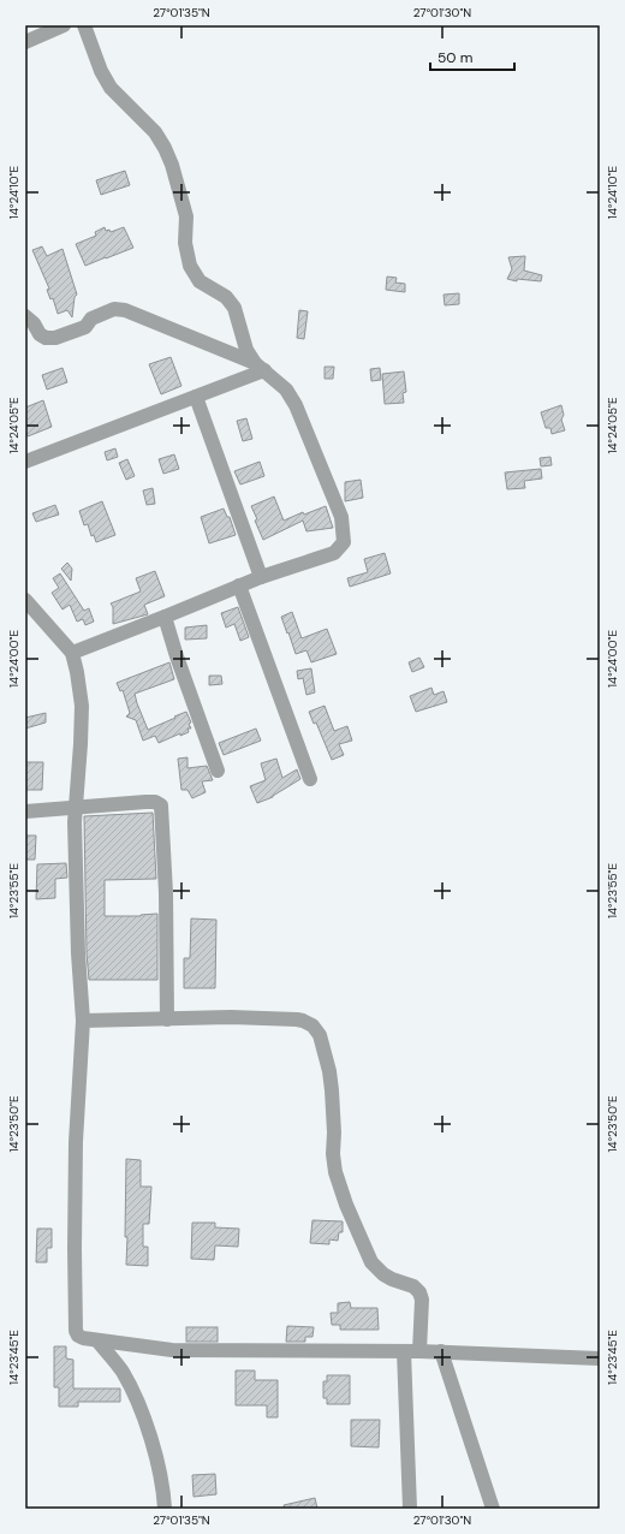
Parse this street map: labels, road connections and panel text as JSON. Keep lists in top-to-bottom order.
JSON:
{
  "scale_bar": "50 m",
  "coordinates": [
    "27°01'35\"N",
    "27°01'30\"N",
    "14°24'10\"E",
    "14°24'05\"E",
    "14°24'00\"E",
    "14°23'55\"E",
    "14°23'50\"E",
    "14°23'45\"E"
  ]
}
